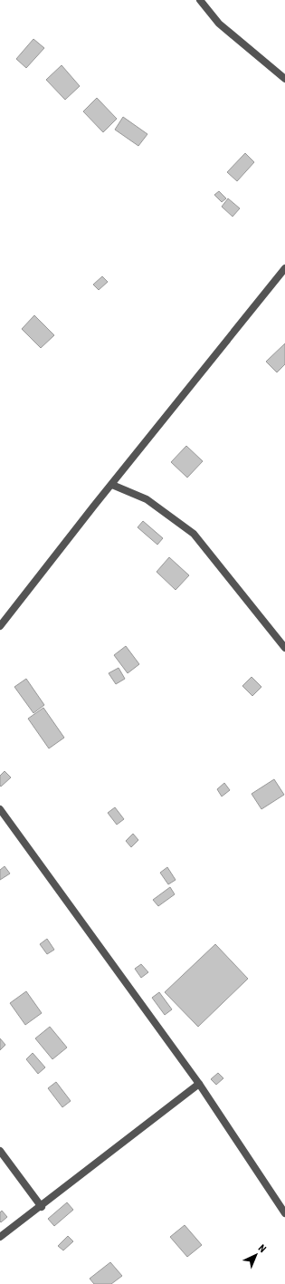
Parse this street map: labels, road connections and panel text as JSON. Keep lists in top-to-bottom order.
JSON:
{
  "north": "top right"
}
